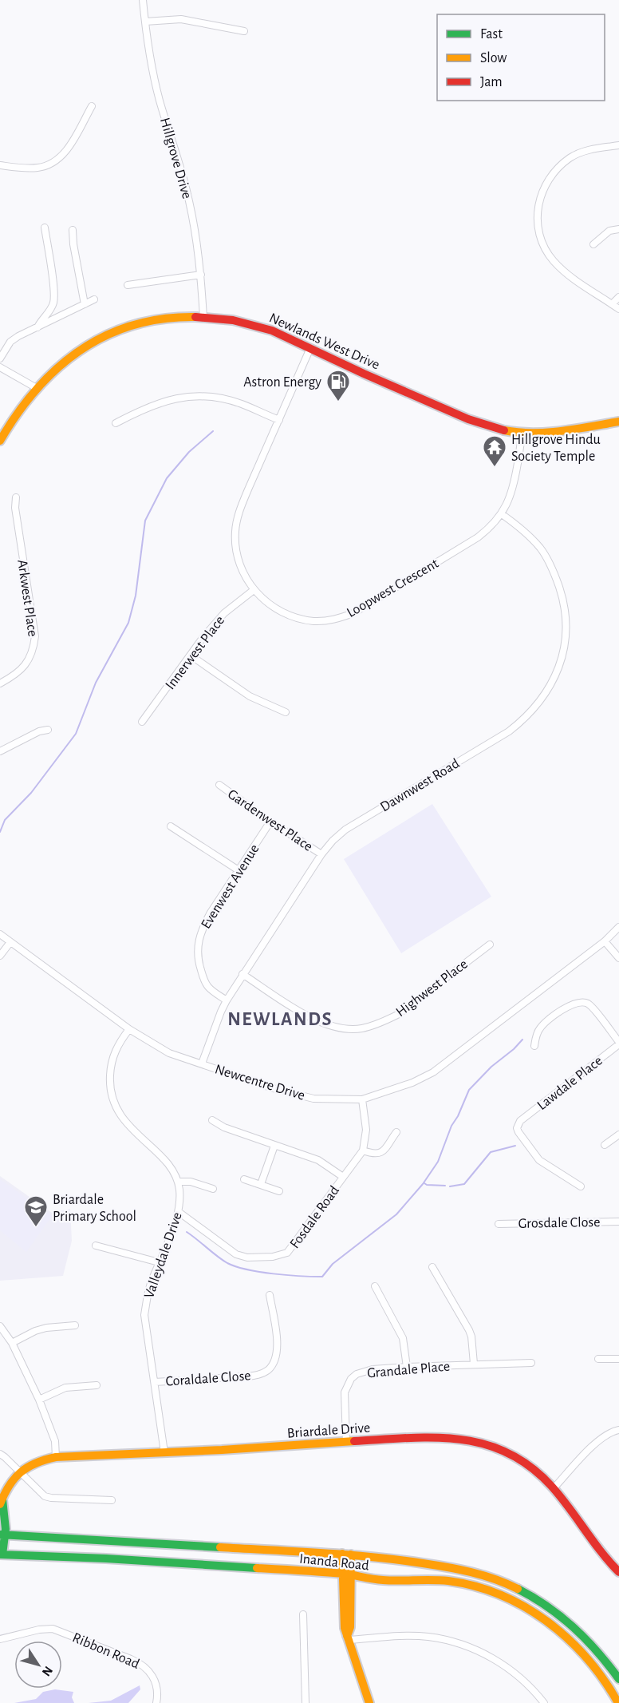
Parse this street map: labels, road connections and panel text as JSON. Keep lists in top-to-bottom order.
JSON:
{
  "streets": {
    "street": [
      "Hillgrove Drive",
      "Newlands West Drive",
      "Loopwest Crescent",
      "Arkwest Place",
      "Innerwest Place",
      "Dawnwest Road",
      "Gardenwest Place",
      "Evenwest Avenue",
      "Highwest Place",
      "Newcentre Drive",
      "Lawdale Place",
      "Fosdale Road",
      "Grosdale Close",
      "Valleydale Drive",
      "Grandale Place",
      "Coraldale Close",
      "Briardale Drive",
      "Inanda Road",
      "Ribbon Road"
    ]
  },
  "crossings": [
    ["Hillgrove Drive", "Newlands West Drive"],
    ["Newlands West Drive", "Loopwest Crescent"],
    ["Loopwest Crescent", "Innerwest Place"],
    ["Loopwest Crescent", "Dawnwest Road"],
    ["Dawnwest Road", "Gardenwest Place"],
    ["Dawnwest Road", "Evenwest Avenue"],
    ["Dawnwest Road", "Highwest Place"],
    ["Dawnwest Road", "Newcentre Drive"],
    ["Gardenwest Place", "Evenwest Avenue"],
    ["Newcentre Drive", "Valleydale Drive"],
    ["Fosdale Road", "Valleydale Drive"],
    ["Valleydale Drive", "Coraldale Close"],
    ["Valleydale Drive", "Briardale Drive"],
    ["Grandale Place", "Briardale Drive"],
    ["Briardale Drive", "Inanda Road"]
  ],
  "districts": ["NEWLANDS"],
  "places": {
    "fuel station": ["Astron Energy"],
    "temple": ["Hillgrove Hindu Society Temple"],
    "school or university": ["Briardale Primary School"]
  },
  "legend": ["Fast", "Slow", "Jam"],
  "north": "bottom right"
}
